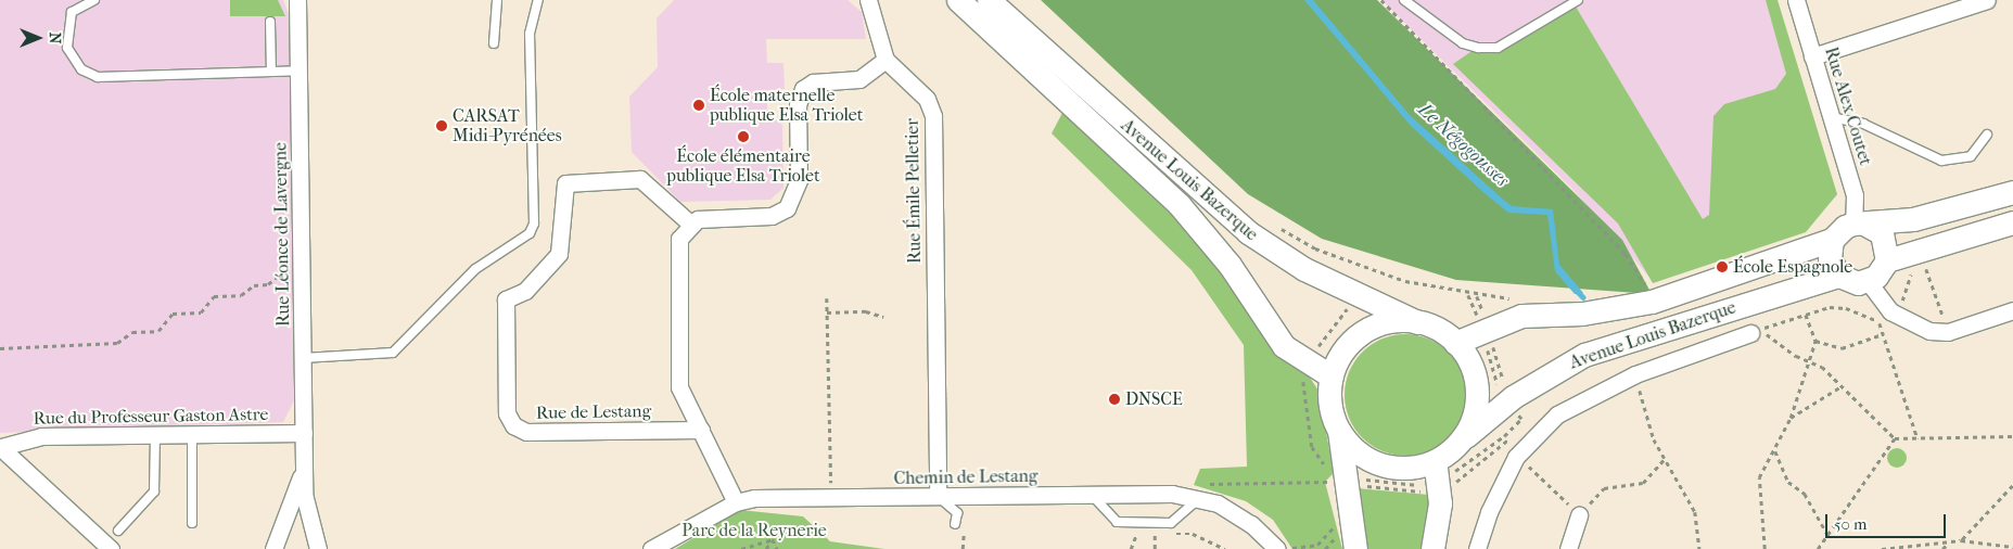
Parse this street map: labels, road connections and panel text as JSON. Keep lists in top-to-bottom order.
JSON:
{
  "streets": {
    "main road": ["Avenue Louis Bazerque"],
    "street": [
      "Rue Alex Coutet",
      "Rue Émile Pelletier",
      "Rue Léonce de Lavergne",
      "Rue de Lestang",
      "Rue du Professeur Gaston Astre",
      "Chemin de Lestang"
    ]
  },
  "crossings": [
    ["Rue Alex Coutet", "Avenue Louis Bazerque"],
    ["Rue Émile Pelletier", "Chemin de Lestang"],
    ["Rue Léonce de Lavergne", "Rue du Professeur Gaston Astre"]
  ],
  "water": ["Le Négogousses"],
  "parks": ["Parc de la Reynerie"],
  "places": [
    "École maternelle publique Elsa Triolet",
    "CARSAT Midi-Pyrénées",
    "École élémentaire publique Elsa Triolet",
    "École Espagnole",
    "DNSCE"
  ],
  "scale_bar": "50 m",
  "north": "right"
}
